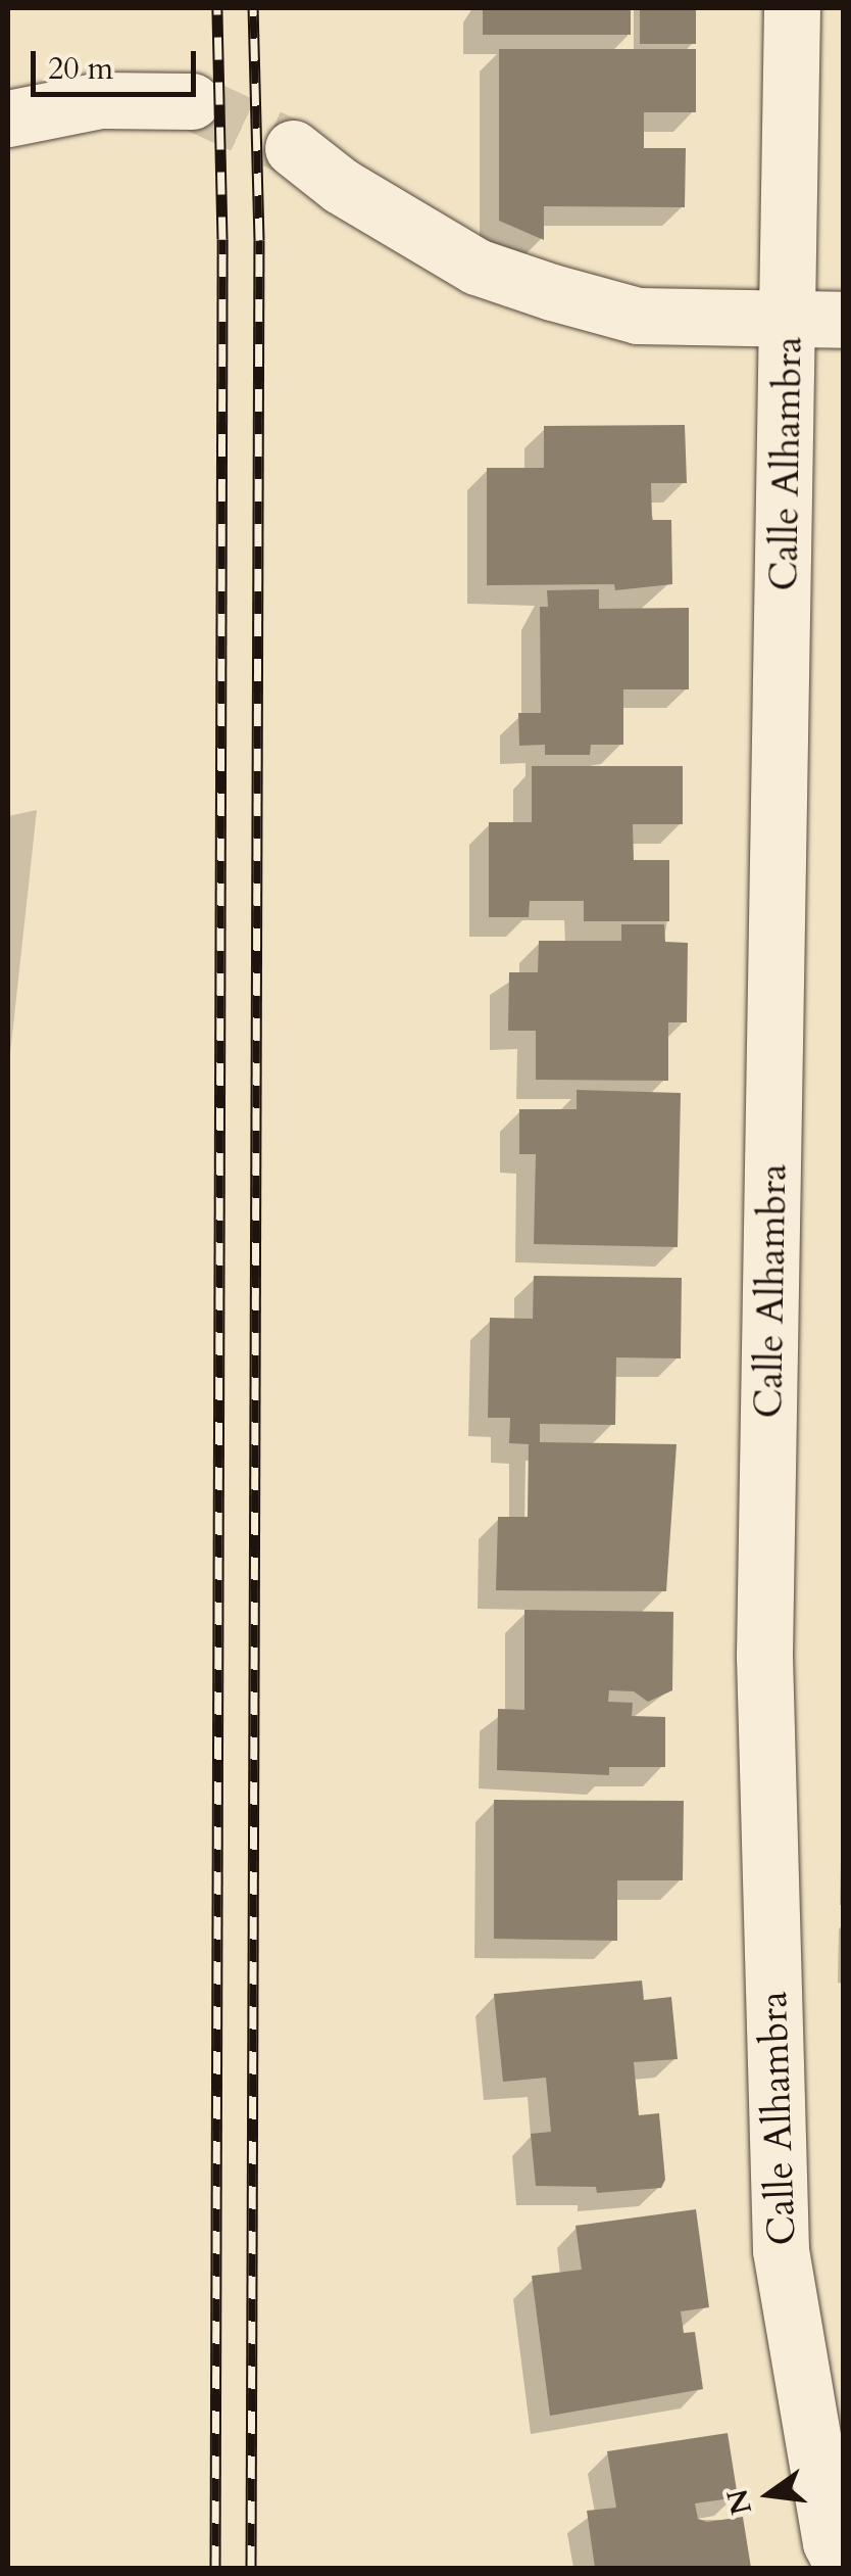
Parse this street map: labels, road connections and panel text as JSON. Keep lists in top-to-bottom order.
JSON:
{
  "streets": {
    "street": ["Calle Alhambra"]
  },
  "scale_bar": "20 m",
  "north": "left"
}
